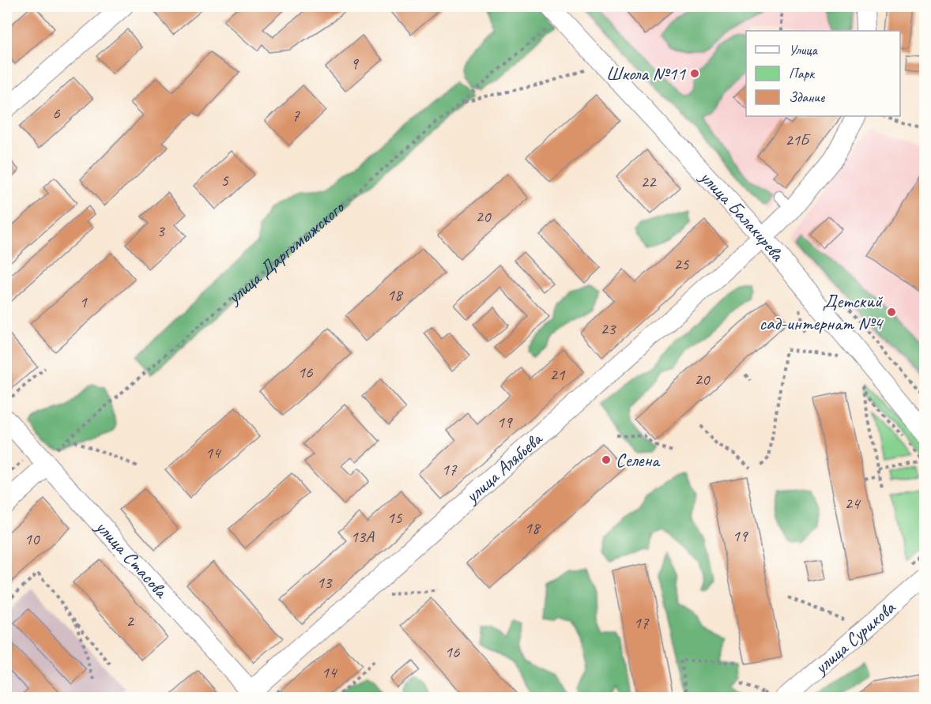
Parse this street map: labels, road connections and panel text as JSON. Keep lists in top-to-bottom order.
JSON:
{
  "streets": {
    "street": [
      "улица Балакирева",
      "улица Алябьева",
      "улица Стасова",
      "улица Сурикова"
    ],
    "path": ["улица Даргомыжского"]
  },
  "crossings": [
    ["улица Балакирева", "улица Даргомыжского"],
    ["улица Балакирева", "улица Алябьева"],
    ["улица Даргомыжского", "улица Стасова"],
    ["улица Алябьева", "улица Стасова"]
  ],
  "places": ["Школа №11", "Детский сад-интернат №4", "Селена"],
  "house_numbers": [
    "9",
    "6",
    "7",
    "21Б",
    "5",
    "22",
    "20",
    "3",
    "25",
    "18",
    "1",
    "23",
    "16",
    "21",
    "20",
    "19",
    "14",
    "17",
    "24",
    "15",
    "18",
    "19",
    "13А",
    "10",
    "13",
    "2",
    "17",
    "16",
    "14"
  ],
  "legend": ["Улица", "Парк", "Здание"]
}
